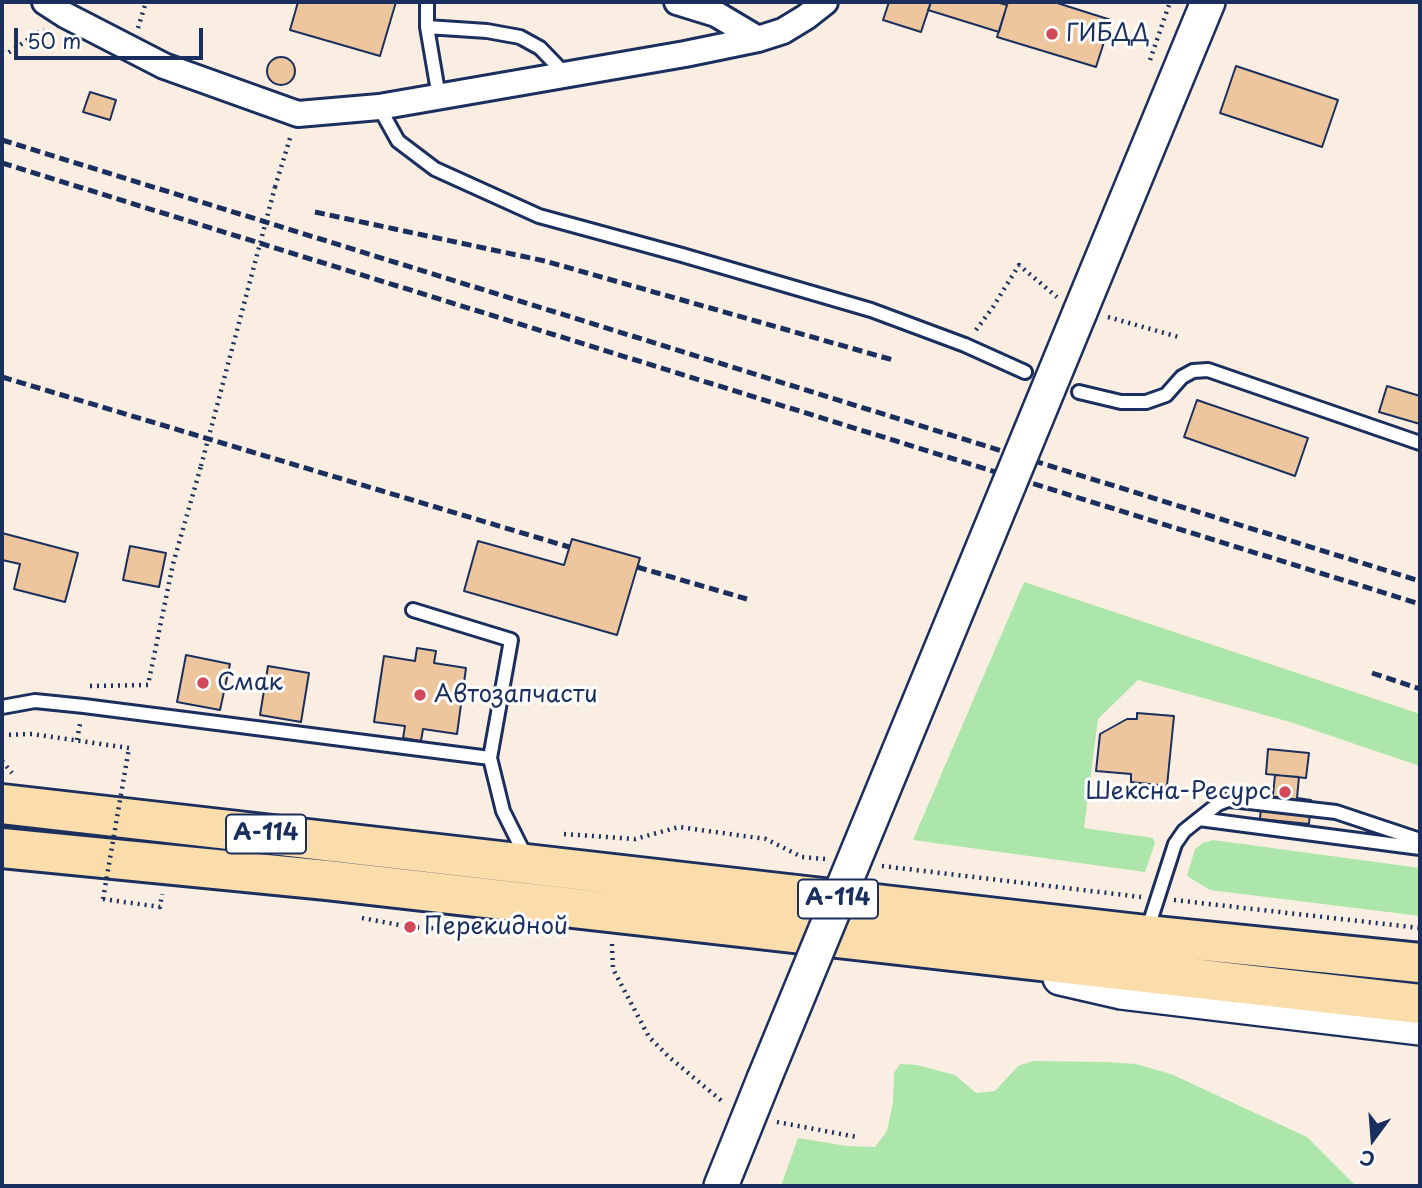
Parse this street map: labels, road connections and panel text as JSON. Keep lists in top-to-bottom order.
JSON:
{
  "streets": {
    "highway": ["А-114"]
  },
  "places": [
    "ГИБДД",
    "Смак",
    "Автозапчасти",
    "Шексна-Ресурс",
    "Перекидной"
  ],
  "scale_bar": "50 m",
  "north": "bottom"
}
